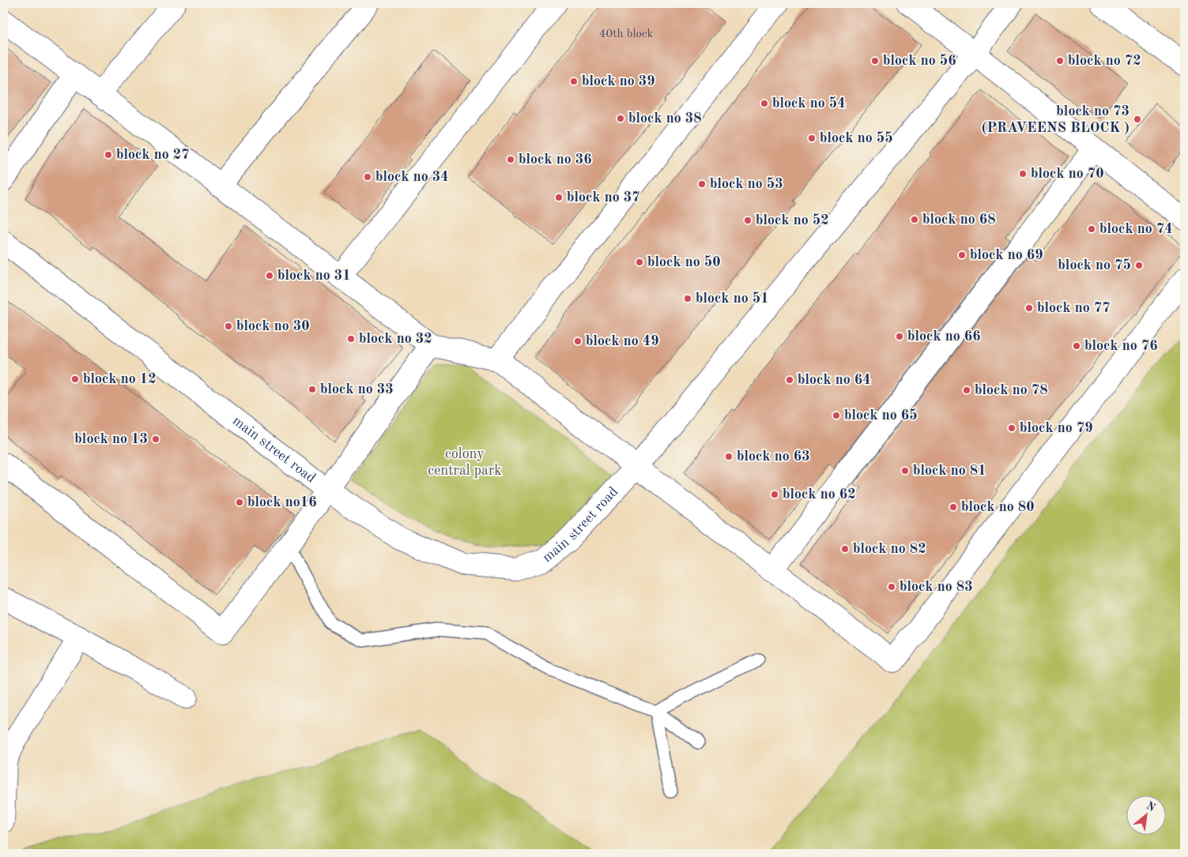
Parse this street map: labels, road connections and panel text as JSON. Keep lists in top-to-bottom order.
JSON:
{
  "streets": {
    "street": ["main street road"]
  },
  "parks": ["colony central park"],
  "places": [
    "block no 56",
    "block no 72",
    "block no 39",
    "block no 54",
    "block no 38",
    "block no 73 (PRAVEENS BLOCK )",
    "block no 55",
    "block no 27",
    "block no 36",
    "block no 70",
    "block no 34",
    "block no 53",
    "block no 37",
    "block no 68",
    "block no 52",
    "block no 74",
    "block no 69",
    "block no 50",
    "block no 75",
    "block no 31",
    "block no 51",
    "block no 77",
    "block no 30",
    "block no 66",
    "block no 32",
    "block no 49",
    "block no 76",
    "block no 12",
    "block no 64",
    "block no 33",
    "block no 78",
    "block no 65",
    "block no 79",
    "block no 13",
    "block no 63",
    "block no 81",
    "block no 62",
    "block no16",
    "block no 80",
    "block no 82",
    "block no 83"
  ],
  "house_numbers": ["40th block"],
  "north": "top right"
}
